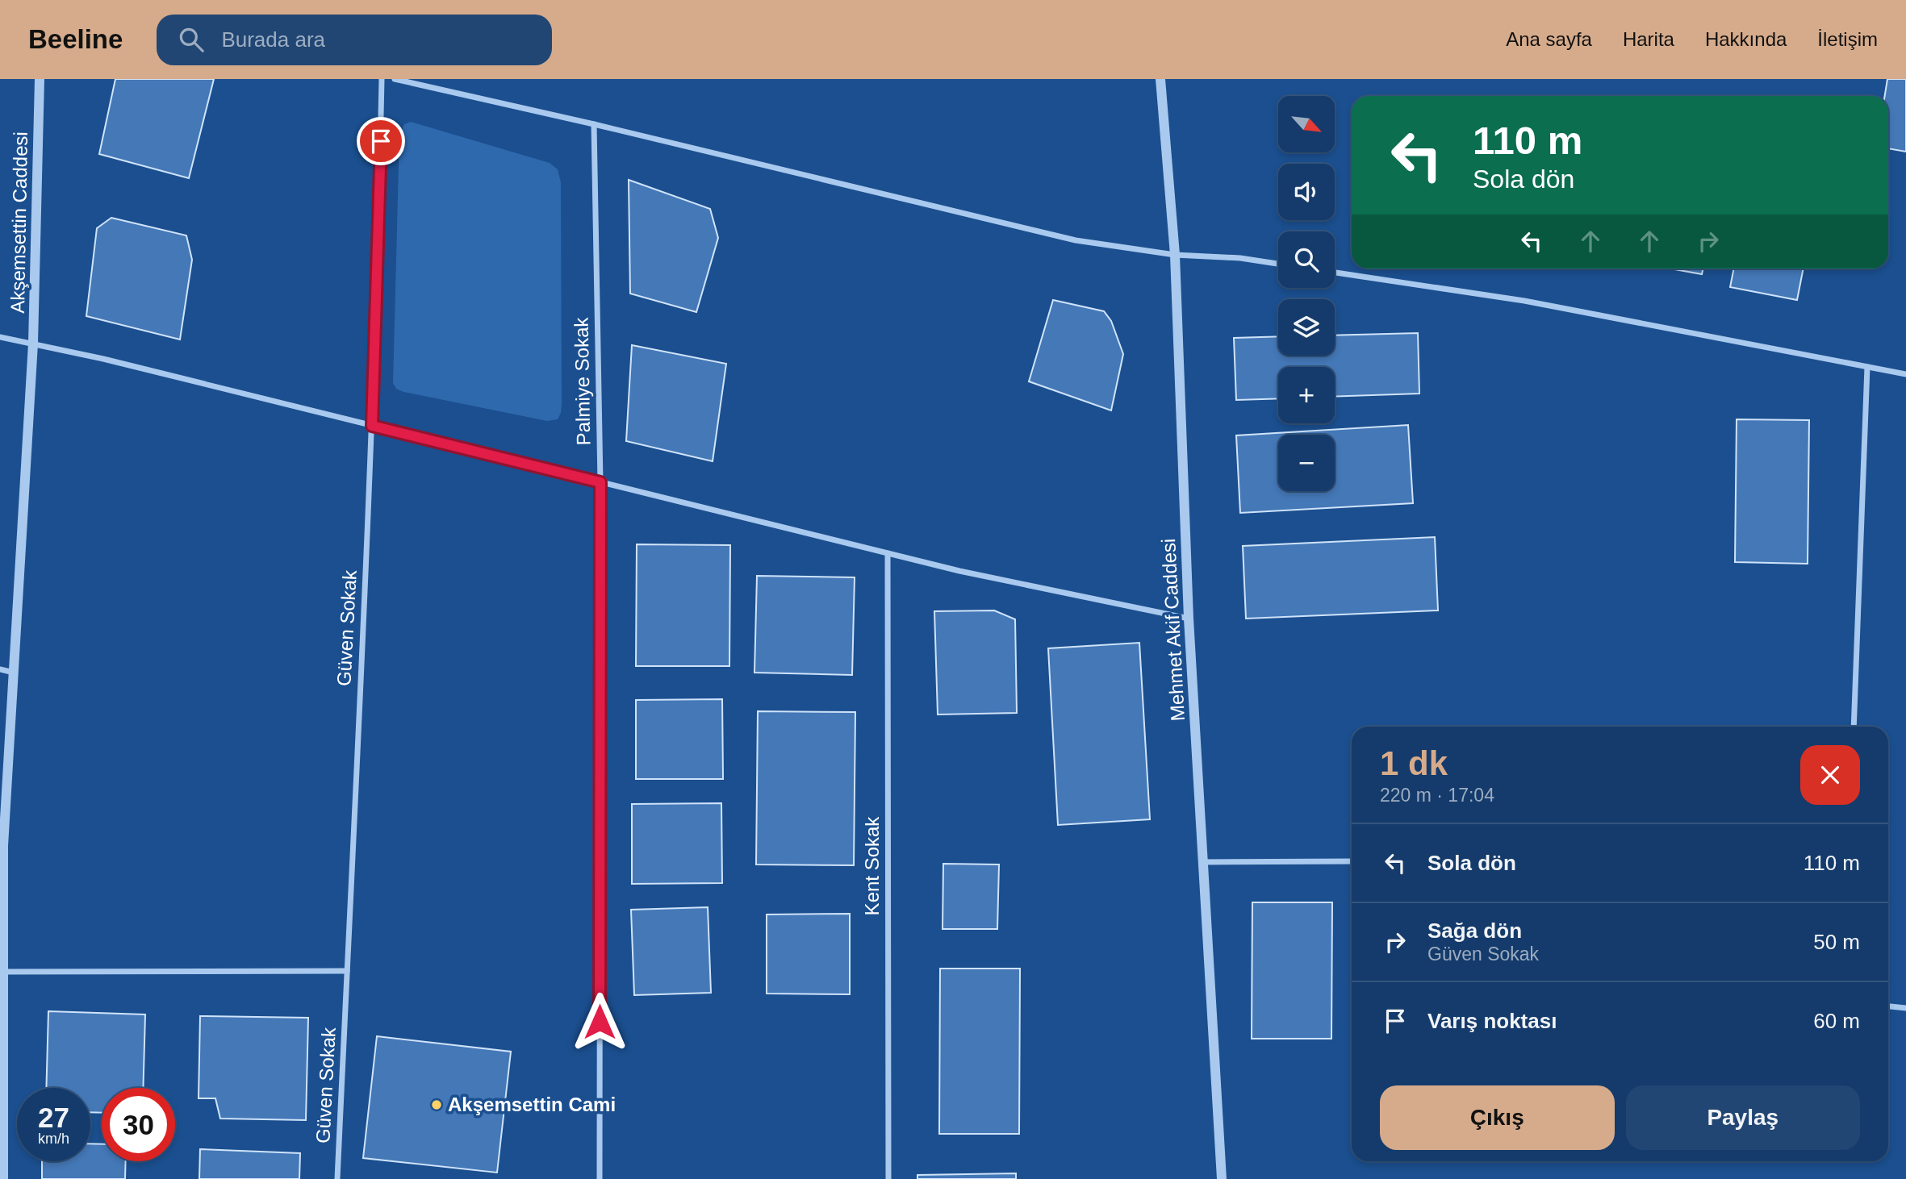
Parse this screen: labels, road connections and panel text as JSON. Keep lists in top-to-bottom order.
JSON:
{
  "streets": {
    "street": [
      "Akşemsettin Caddesi",
      "Palmiye Sokak",
      "Güven Sokak",
      "Mehmet Akif Caddesi",
      "Kent Sokak"
    ]
  },
  "places": ["Akşemsettin Cami"],
  "north": "bottom right",
  "page": {
    "header": "Beeline",
    "search": "Burada ara",
    "nav": [
      "Ana sayfa",
      "Harita",
      "Hakkında",
      "İletişim"
    ],
    "map_buttons": ["+", "−"],
    "turn": ["110 m", "Sola dön"],
    "heading": ["1 dk", "220 m · 17:04"],
    "list": [
      {
        "name": "Sola dön",
        "value": "110 m"
      },
      {
        "name": "Sağa dön",
        "note": "Güven Sokak",
        "value": "50 m"
      },
      {
        "name": "Varış noktası",
        "value": "60 m"
      }
    ],
    "buttons": ["Çıkış", "Paylaş"],
    "speed": "27 km/h",
    "limit": "30"
  }
}
